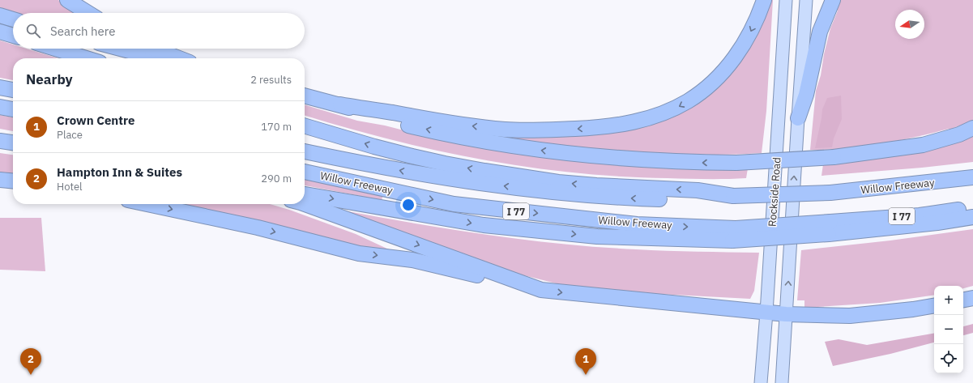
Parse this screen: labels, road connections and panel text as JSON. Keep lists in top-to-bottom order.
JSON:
{
  "streets": {
    "highway": ["Willow Freeway", "I 77"],
    "main road": ["Rockside Road"]
  },
  "north": "left",
  "page": {
    "search": "Search here",
    "heading": ["Nearby", "2 results"],
    "list": [
      {
        "mark": "1",
        "name": "Crown Centre",
        "note": "Place",
        "value": "170 m"
      },
      {
        "mark": "2",
        "name": "Hampton Inn & Suites",
        "note": "Hotel",
        "value": "290 m"
      }
    ],
    "map_buttons": ["+", "−"],
    "pins": ["1", "2"]
  }
}
